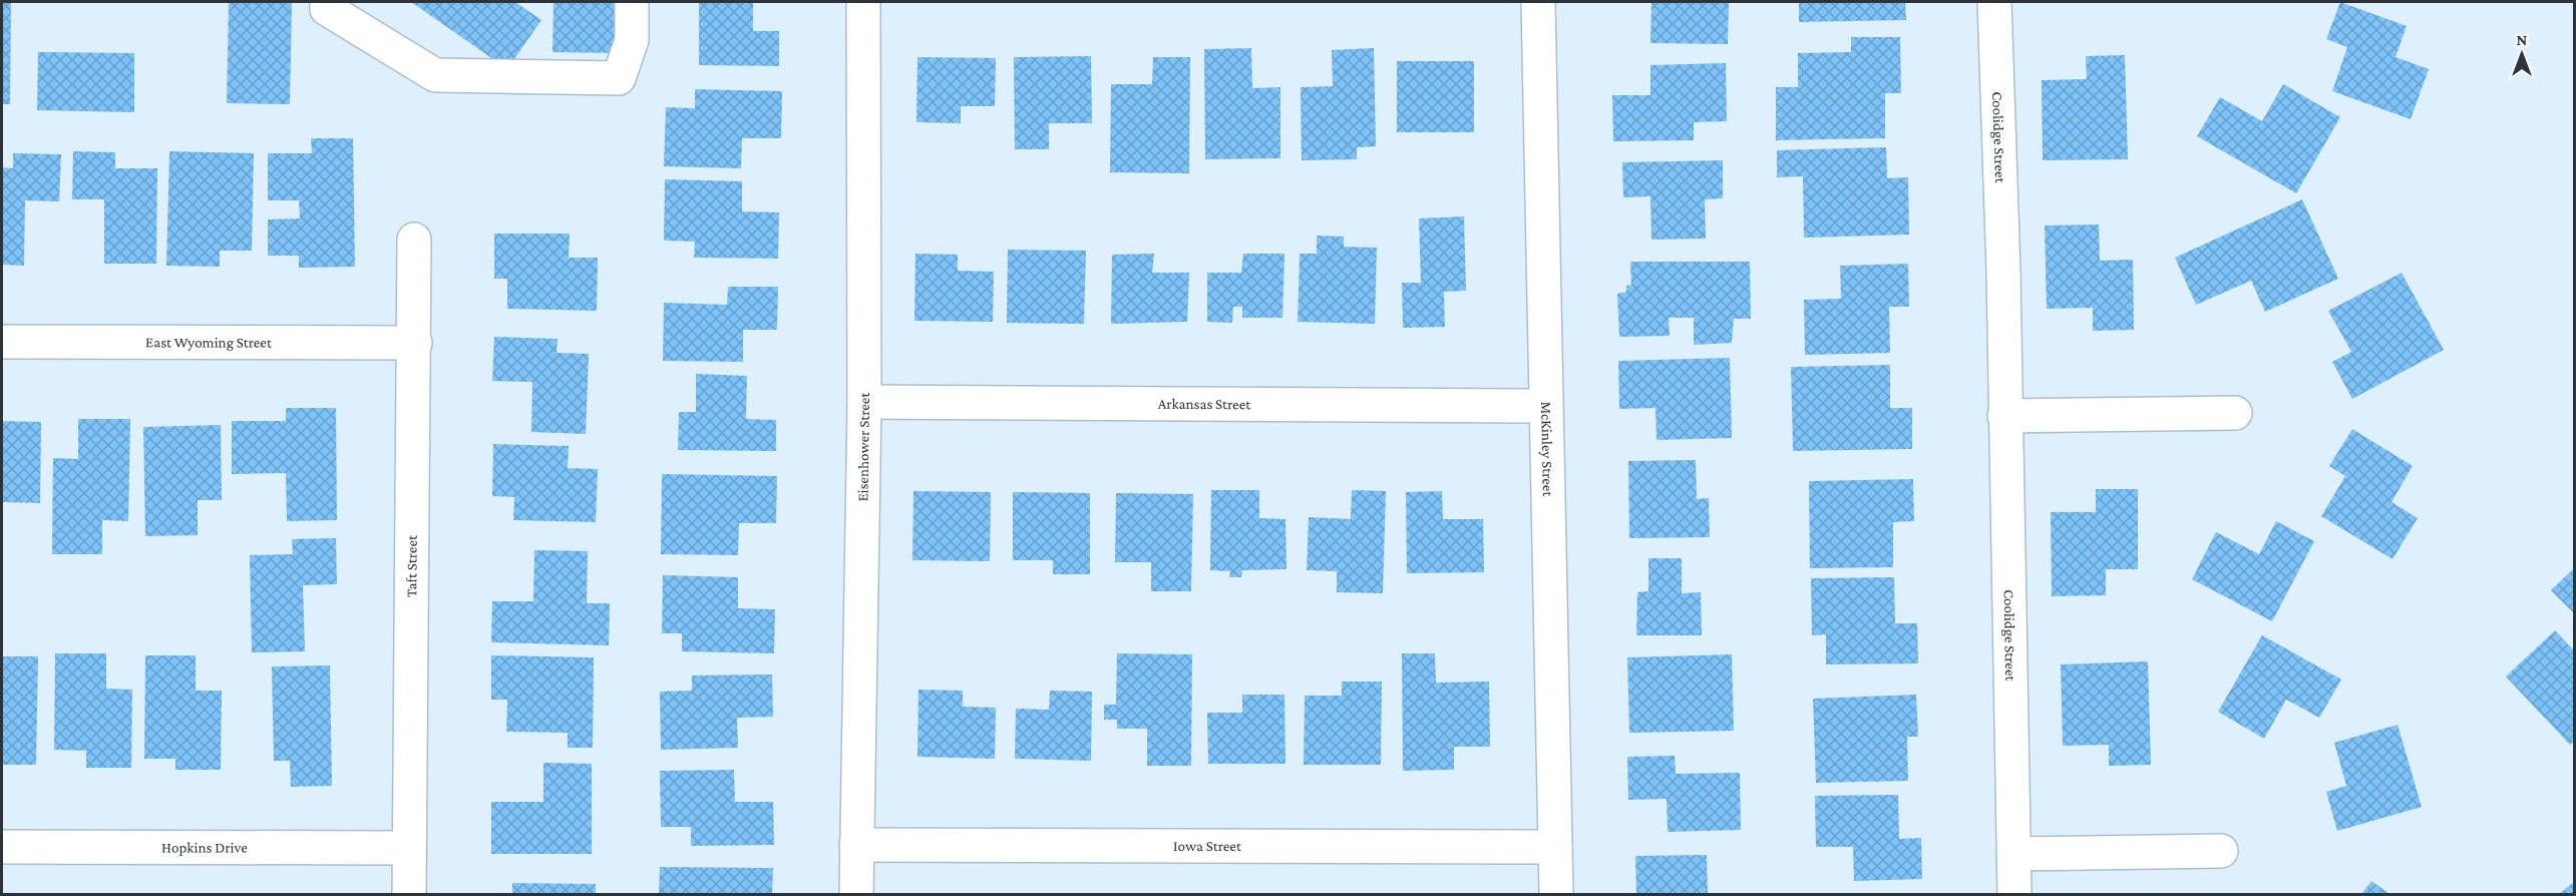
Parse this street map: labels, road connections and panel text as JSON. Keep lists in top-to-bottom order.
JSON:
{
  "streets": {
    "street": [
      "Coolidge Street",
      "East Wyoming Street",
      "Arkansas Street",
      "Eisenhower Street",
      "McKinley Street",
      "Taft Street",
      "Iowa Street",
      "Hopkins Drive"
    ]
  },
  "crossings": [
    ["East Wyoming Street", "Taft Street"],
    ["Arkansas Street", "Eisenhower Street"],
    ["Arkansas Street", "McKinley Street"],
    ["Eisenhower Street", "Iowa Street"],
    ["McKinley Street", "Iowa Street"],
    ["Taft Street", "Hopkins Drive"]
  ],
  "north": "top"
}
